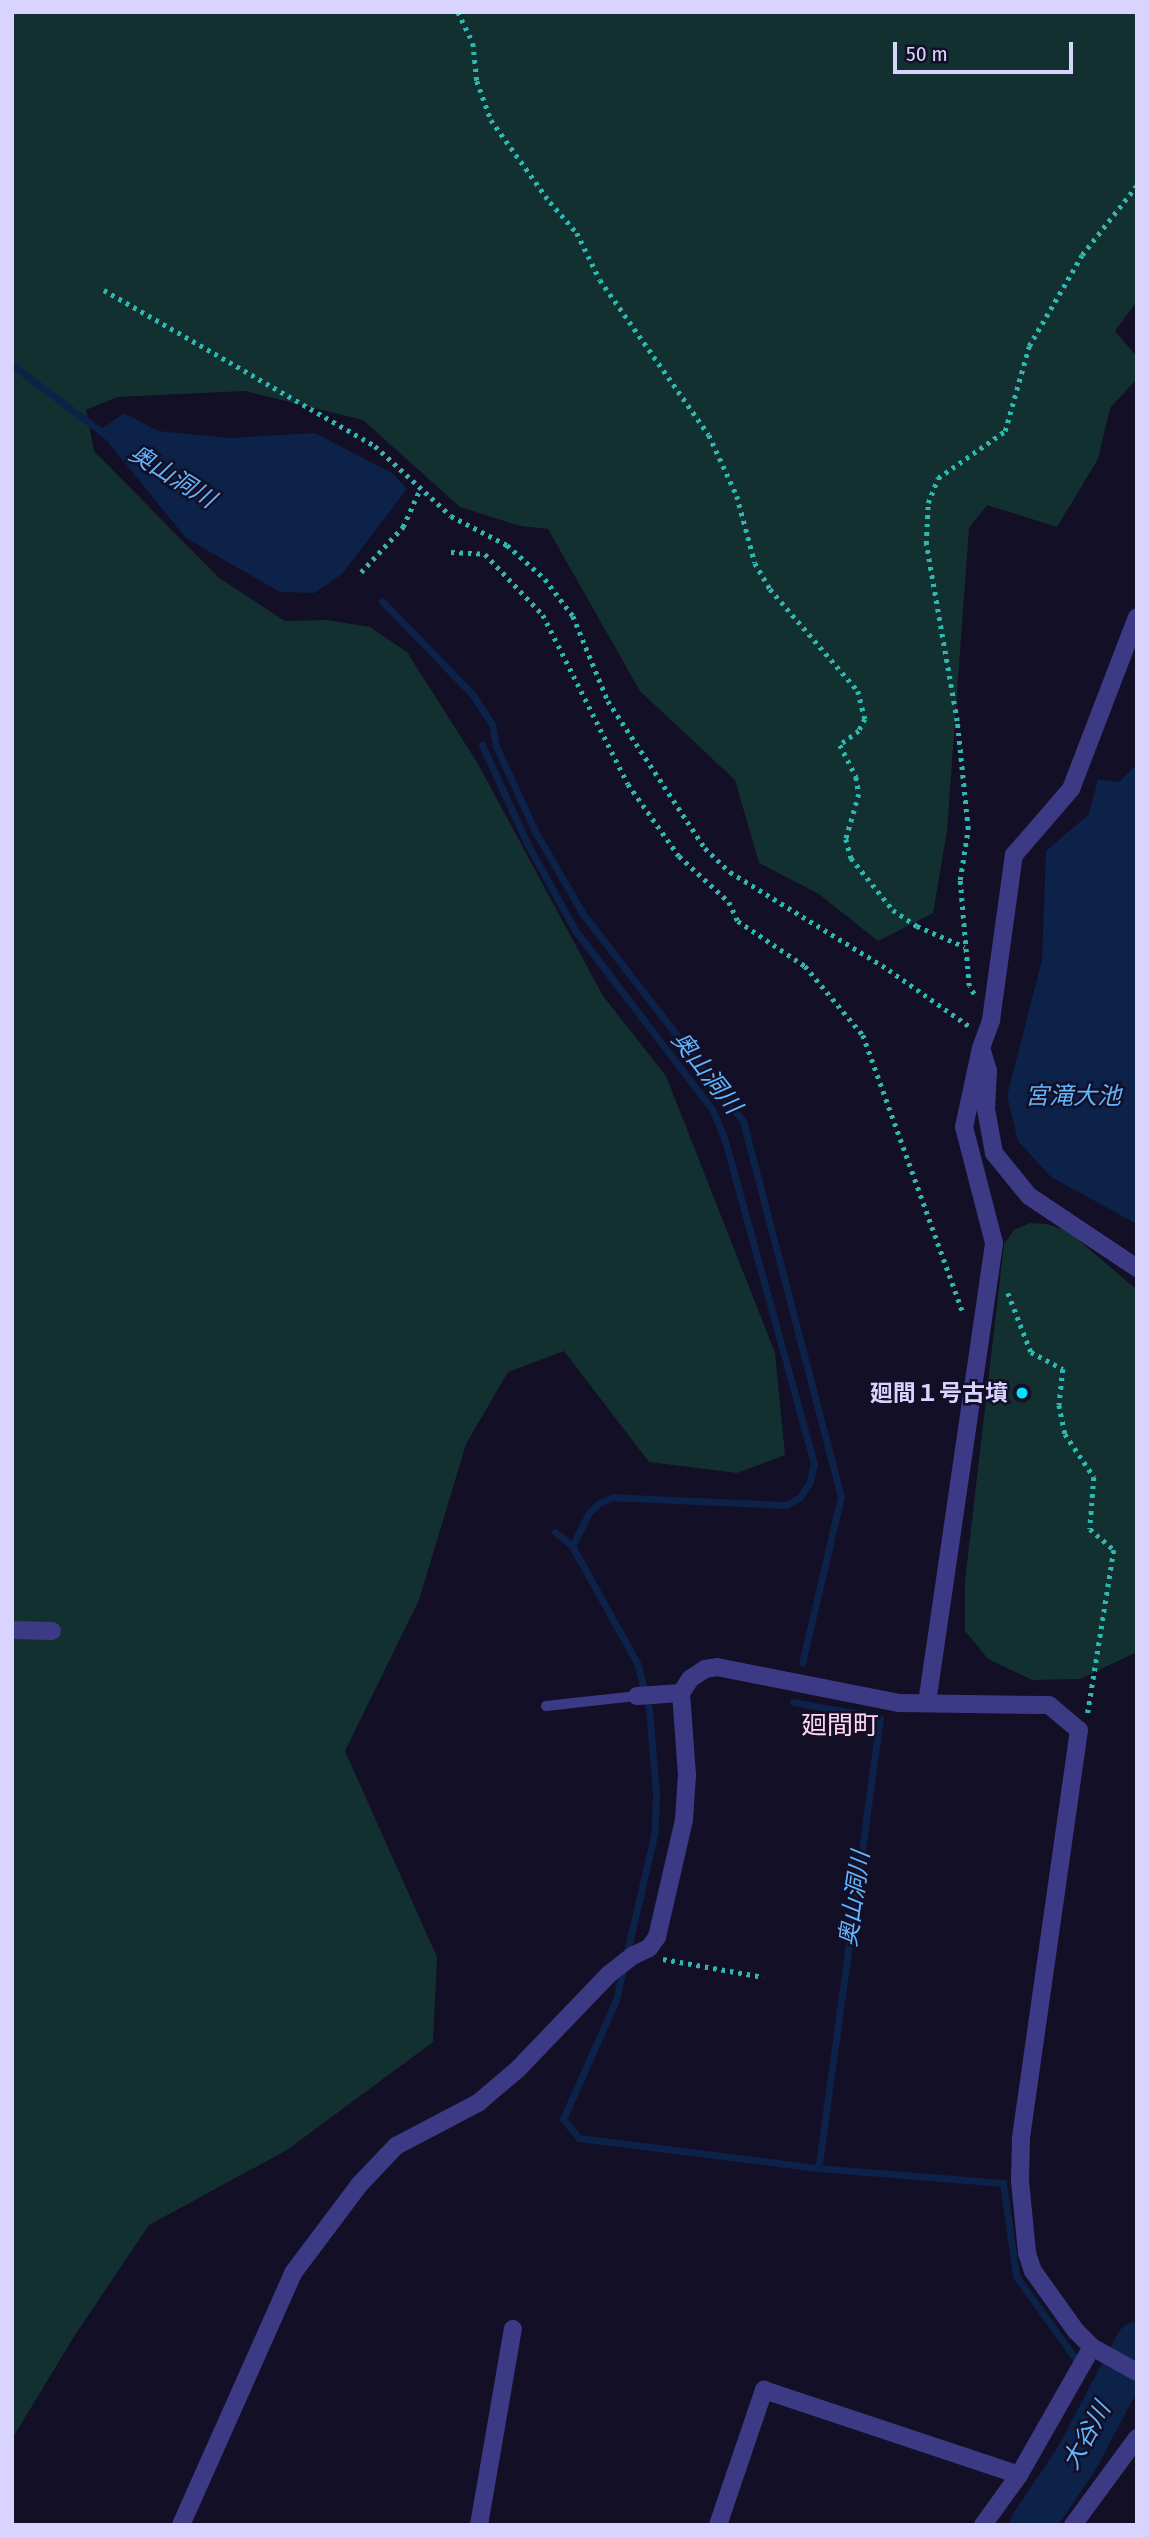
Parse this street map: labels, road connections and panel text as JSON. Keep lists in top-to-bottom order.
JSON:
{
  "districts": ["廻間町"],
  "water": ["奥山洞川", "宮滝大池", "大谷川"],
  "places": ["廻間１号古墳"],
  "scale_bar": "50 m"
}
